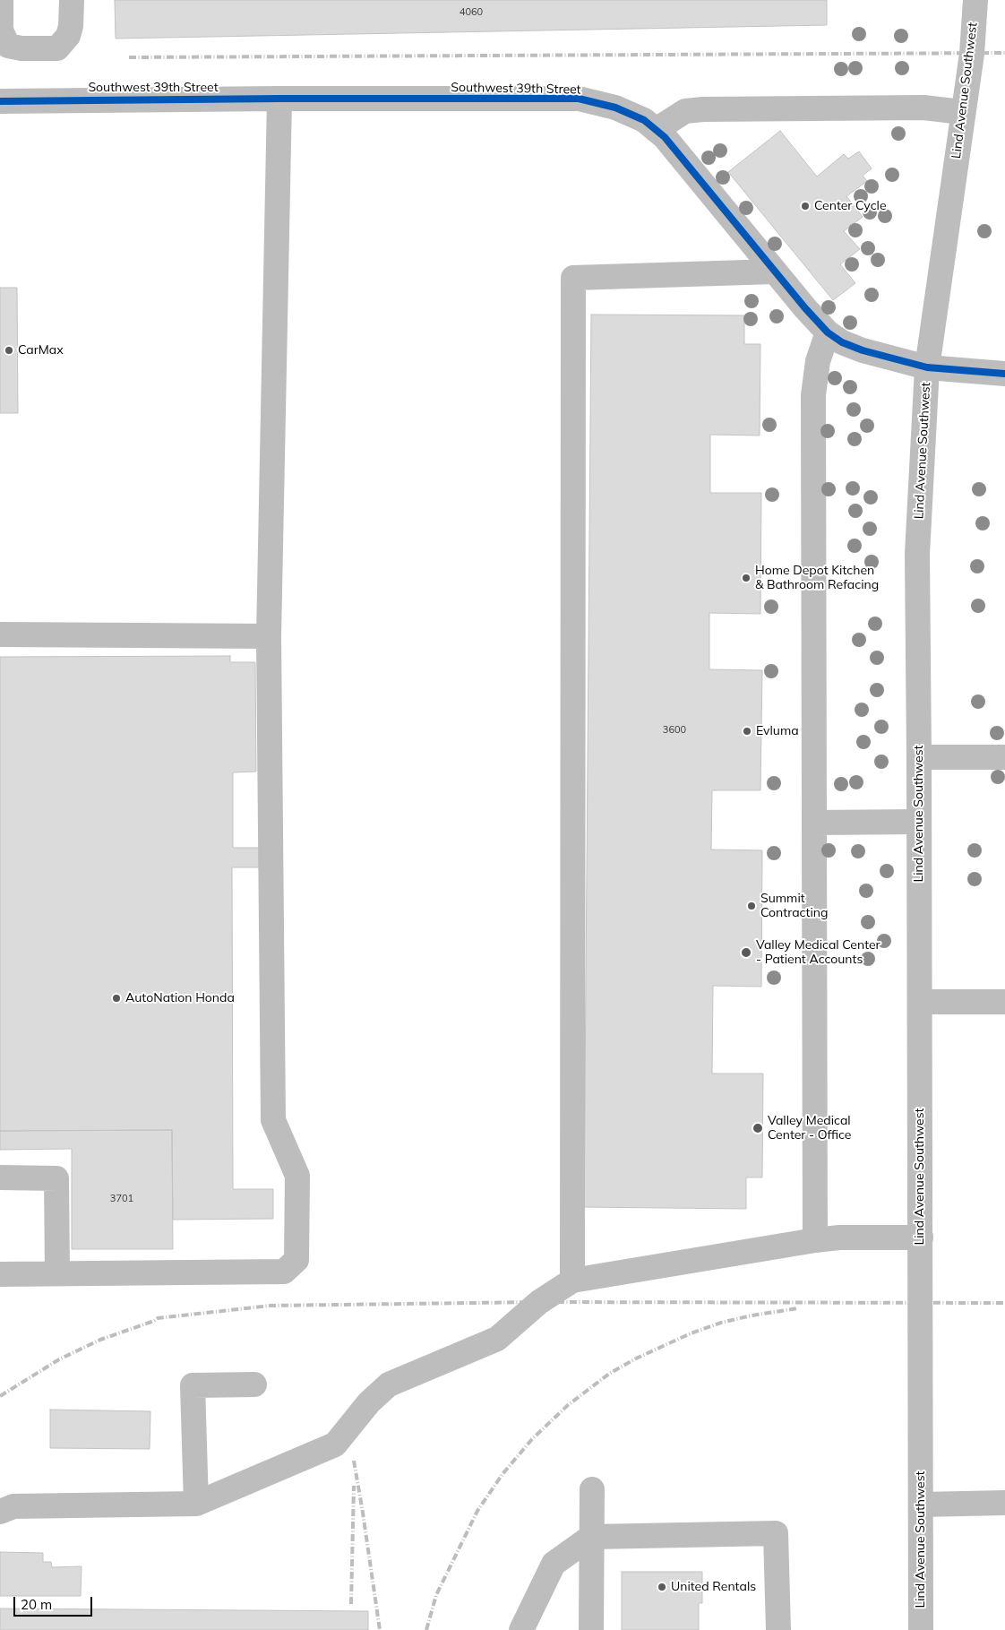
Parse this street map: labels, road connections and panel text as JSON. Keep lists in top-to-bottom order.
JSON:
{
  "streets": {
    "main road": ["Southwest 39th Street", "Lind Avenue Southwest"]
  },
  "crossings": [
    ["Southwest 39th Street", "Lind Avenue Southwest"]
  ],
  "places": [
    "Center Cycle",
    "CarMax",
    "Home Depot Kitchen & Bathroom Refacing",
    "Evluma",
    "Summit Contracting",
    "Valley Medical Center - Patient Accounts",
    "AutoNation Honda",
    "Valley Medical Center - Office",
    "United Rentals"
  ],
  "house_numbers": ["4060", "3600", "3701"],
  "scale_bar": "20 m"
}
